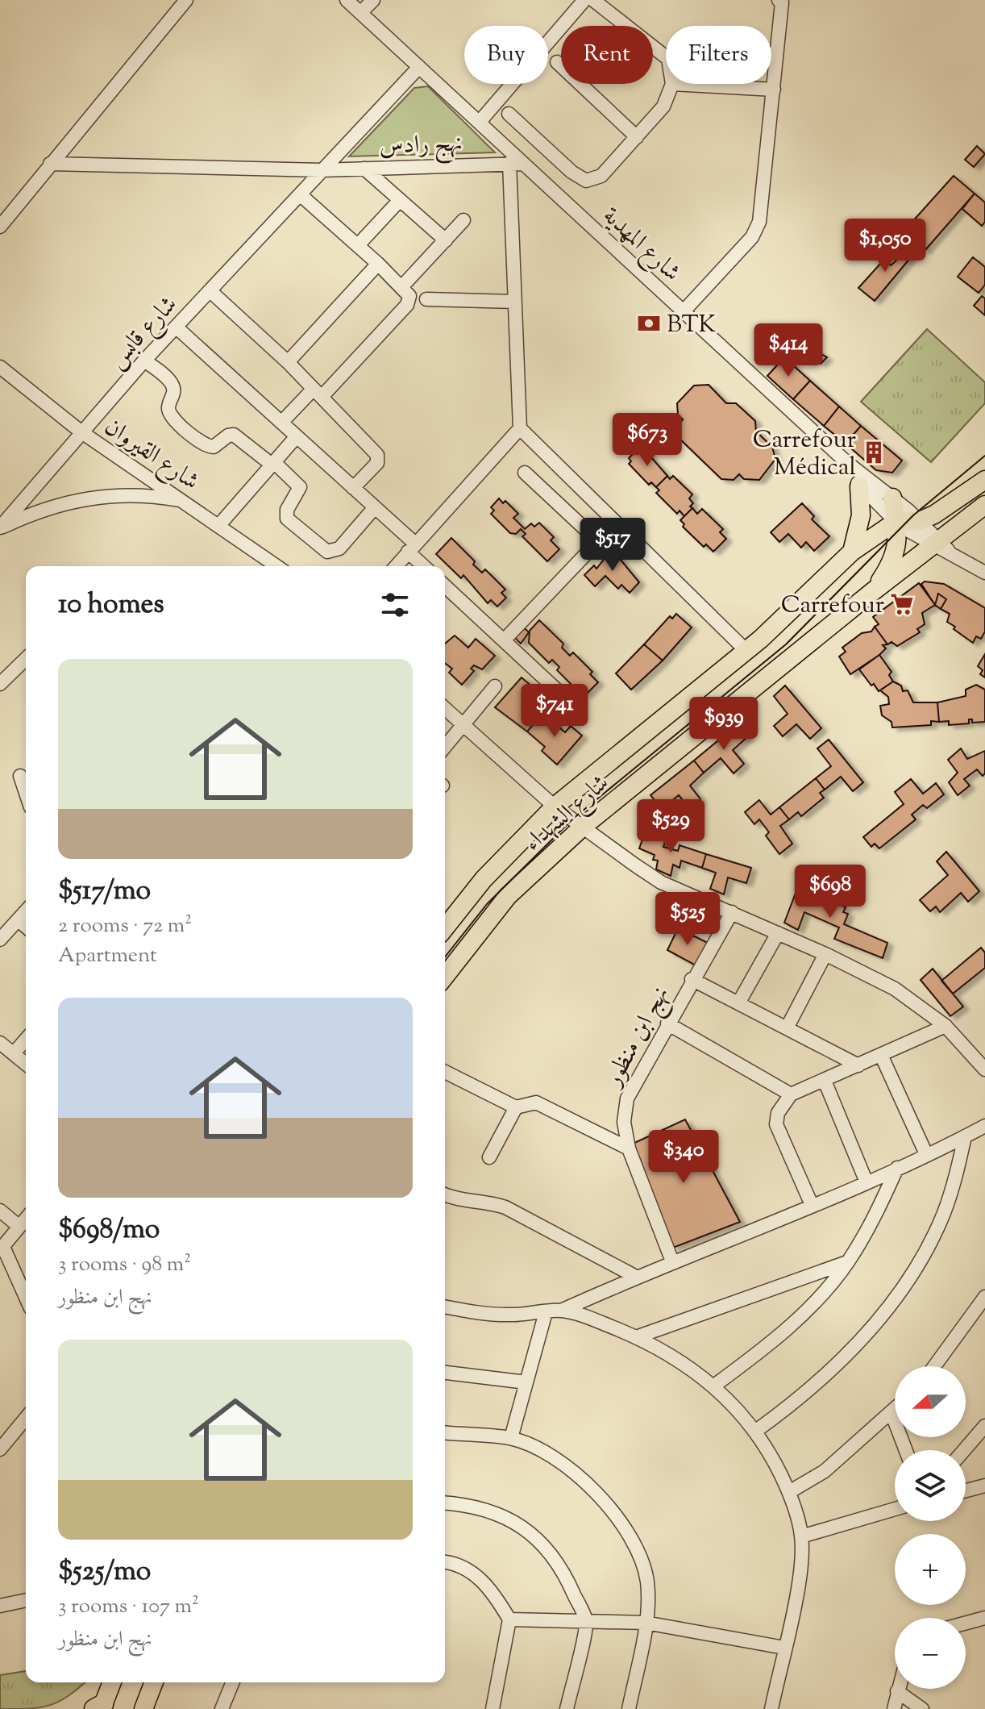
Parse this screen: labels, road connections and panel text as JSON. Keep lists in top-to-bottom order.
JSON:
{
  "streets": {
    "main road": ["شارع الشهداء"],
    "street": [
      "نهج رادس",
      "شارع المهدية",
      "شارع قابس",
      "شارع القيروان",
      "نهج ابن منظور"
    ]
  },
  "crossings": [
    ["نهج رادس", "شارع المهدية"],
    ["نهج رادس", "شارع قابس"],
    ["شارع المهدية", "شارع قابس"],
    ["شارع قابس", "شارع القيروان"]
  ],
  "places": {
    "bank": ["BTK"],
    "building": ["Carrefour Médical"],
    "supermarket": ["Carrefour"]
  },
  "north": "left",
  "page": {
    "chip": ["Buy", "Rent", "Filters"],
    "price": [
      "$1,050",
      "$414",
      "$673",
      "$517",
      "$741",
      "$939",
      "$529",
      "$698",
      "$525",
      "$340"
    ],
    "heading": "10 homes",
    "list": [
      {
        "name": "$517/mo",
        "note": "2 rooms · 72 m² · Apartment"
      },
      {
        "name": "$698/mo",
        "note": "3 rooms · 98 m² · نهج ابن منظور"
      },
      {
        "name": "$525/mo",
        "note": "3 rooms · 107 m² · نهج ابن منظور"
      }
    ],
    "map_buttons": ["+", "−"]
  }
}
